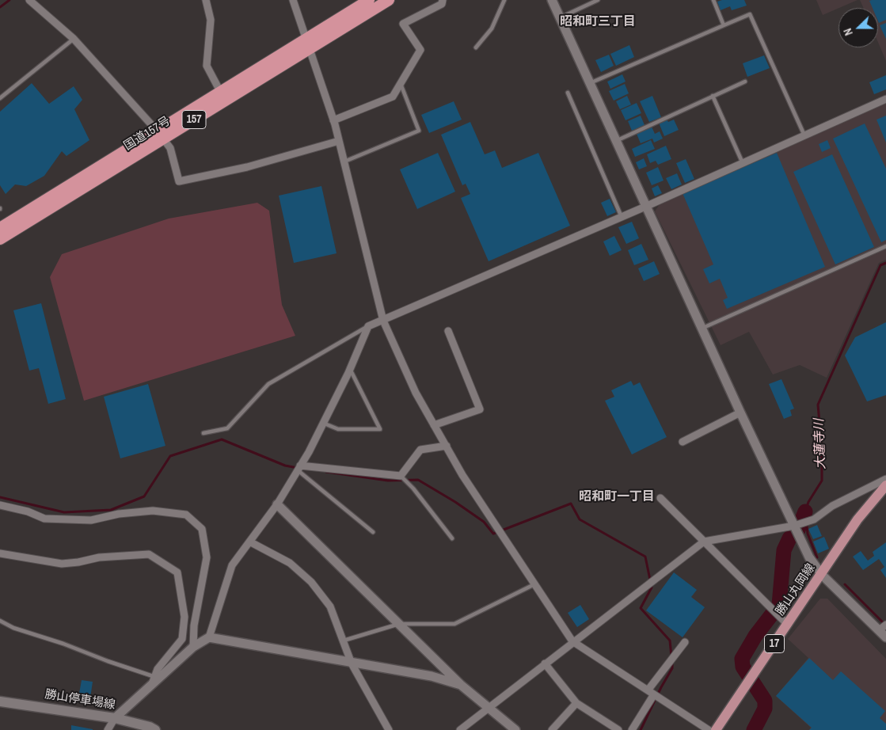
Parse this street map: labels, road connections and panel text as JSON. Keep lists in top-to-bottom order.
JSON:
{
  "streets": {
    "highway": ["157", "国道157号"],
    "main road": ["勝山丸岡線", "17", "勝山停車場線"]
  },
  "districts": ["昭和町三丁目", "昭和町一丁目"],
  "water": ["大蓮寺川"],
  "north": "left"
}
